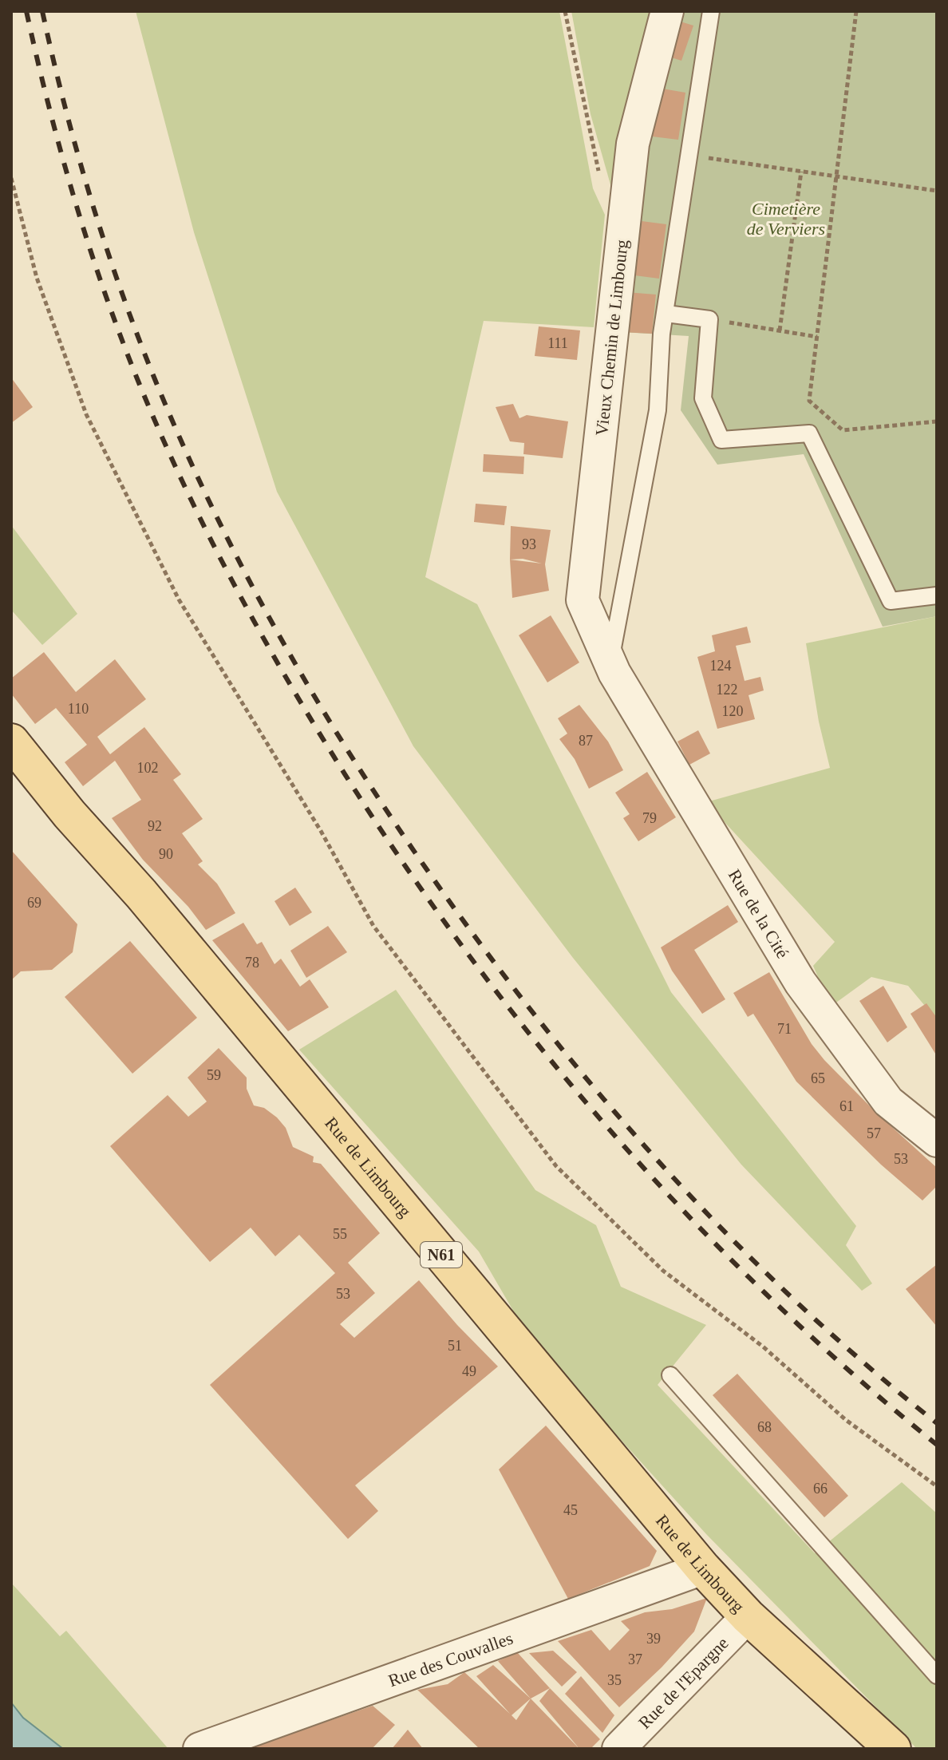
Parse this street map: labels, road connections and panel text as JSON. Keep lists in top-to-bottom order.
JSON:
{
  "streets": {
    "main road": ["Rue de Limbourg", "N61"],
    "street": [
      "Vieux Chemin de Limbourg",
      "Rue de la Cité",
      "Rue des Couvalles",
      "Rue de l'Epargne"
    ]
  },
  "crossings": [
    ["Vieux Chemin de Limbourg", "Rue de la Cité"],
    ["Rue de Limbourg", "Rue des Couvalles"],
    ["Rue de Limbourg", "Rue de l'Epargne"]
  ],
  "parks": ["Cimetière de Verviers"],
  "house_numbers": [
    "111",
    "93",
    "124",
    "122",
    "110",
    "120",
    "87",
    "102",
    "79",
    "92",
    "90",
    "69",
    "78",
    "71",
    "59",
    "65",
    "61",
    "57",
    "53",
    "55",
    "53",
    "51",
    "49",
    "68",
    "66",
    "45",
    "39",
    "37",
    "35"
  ]
}
